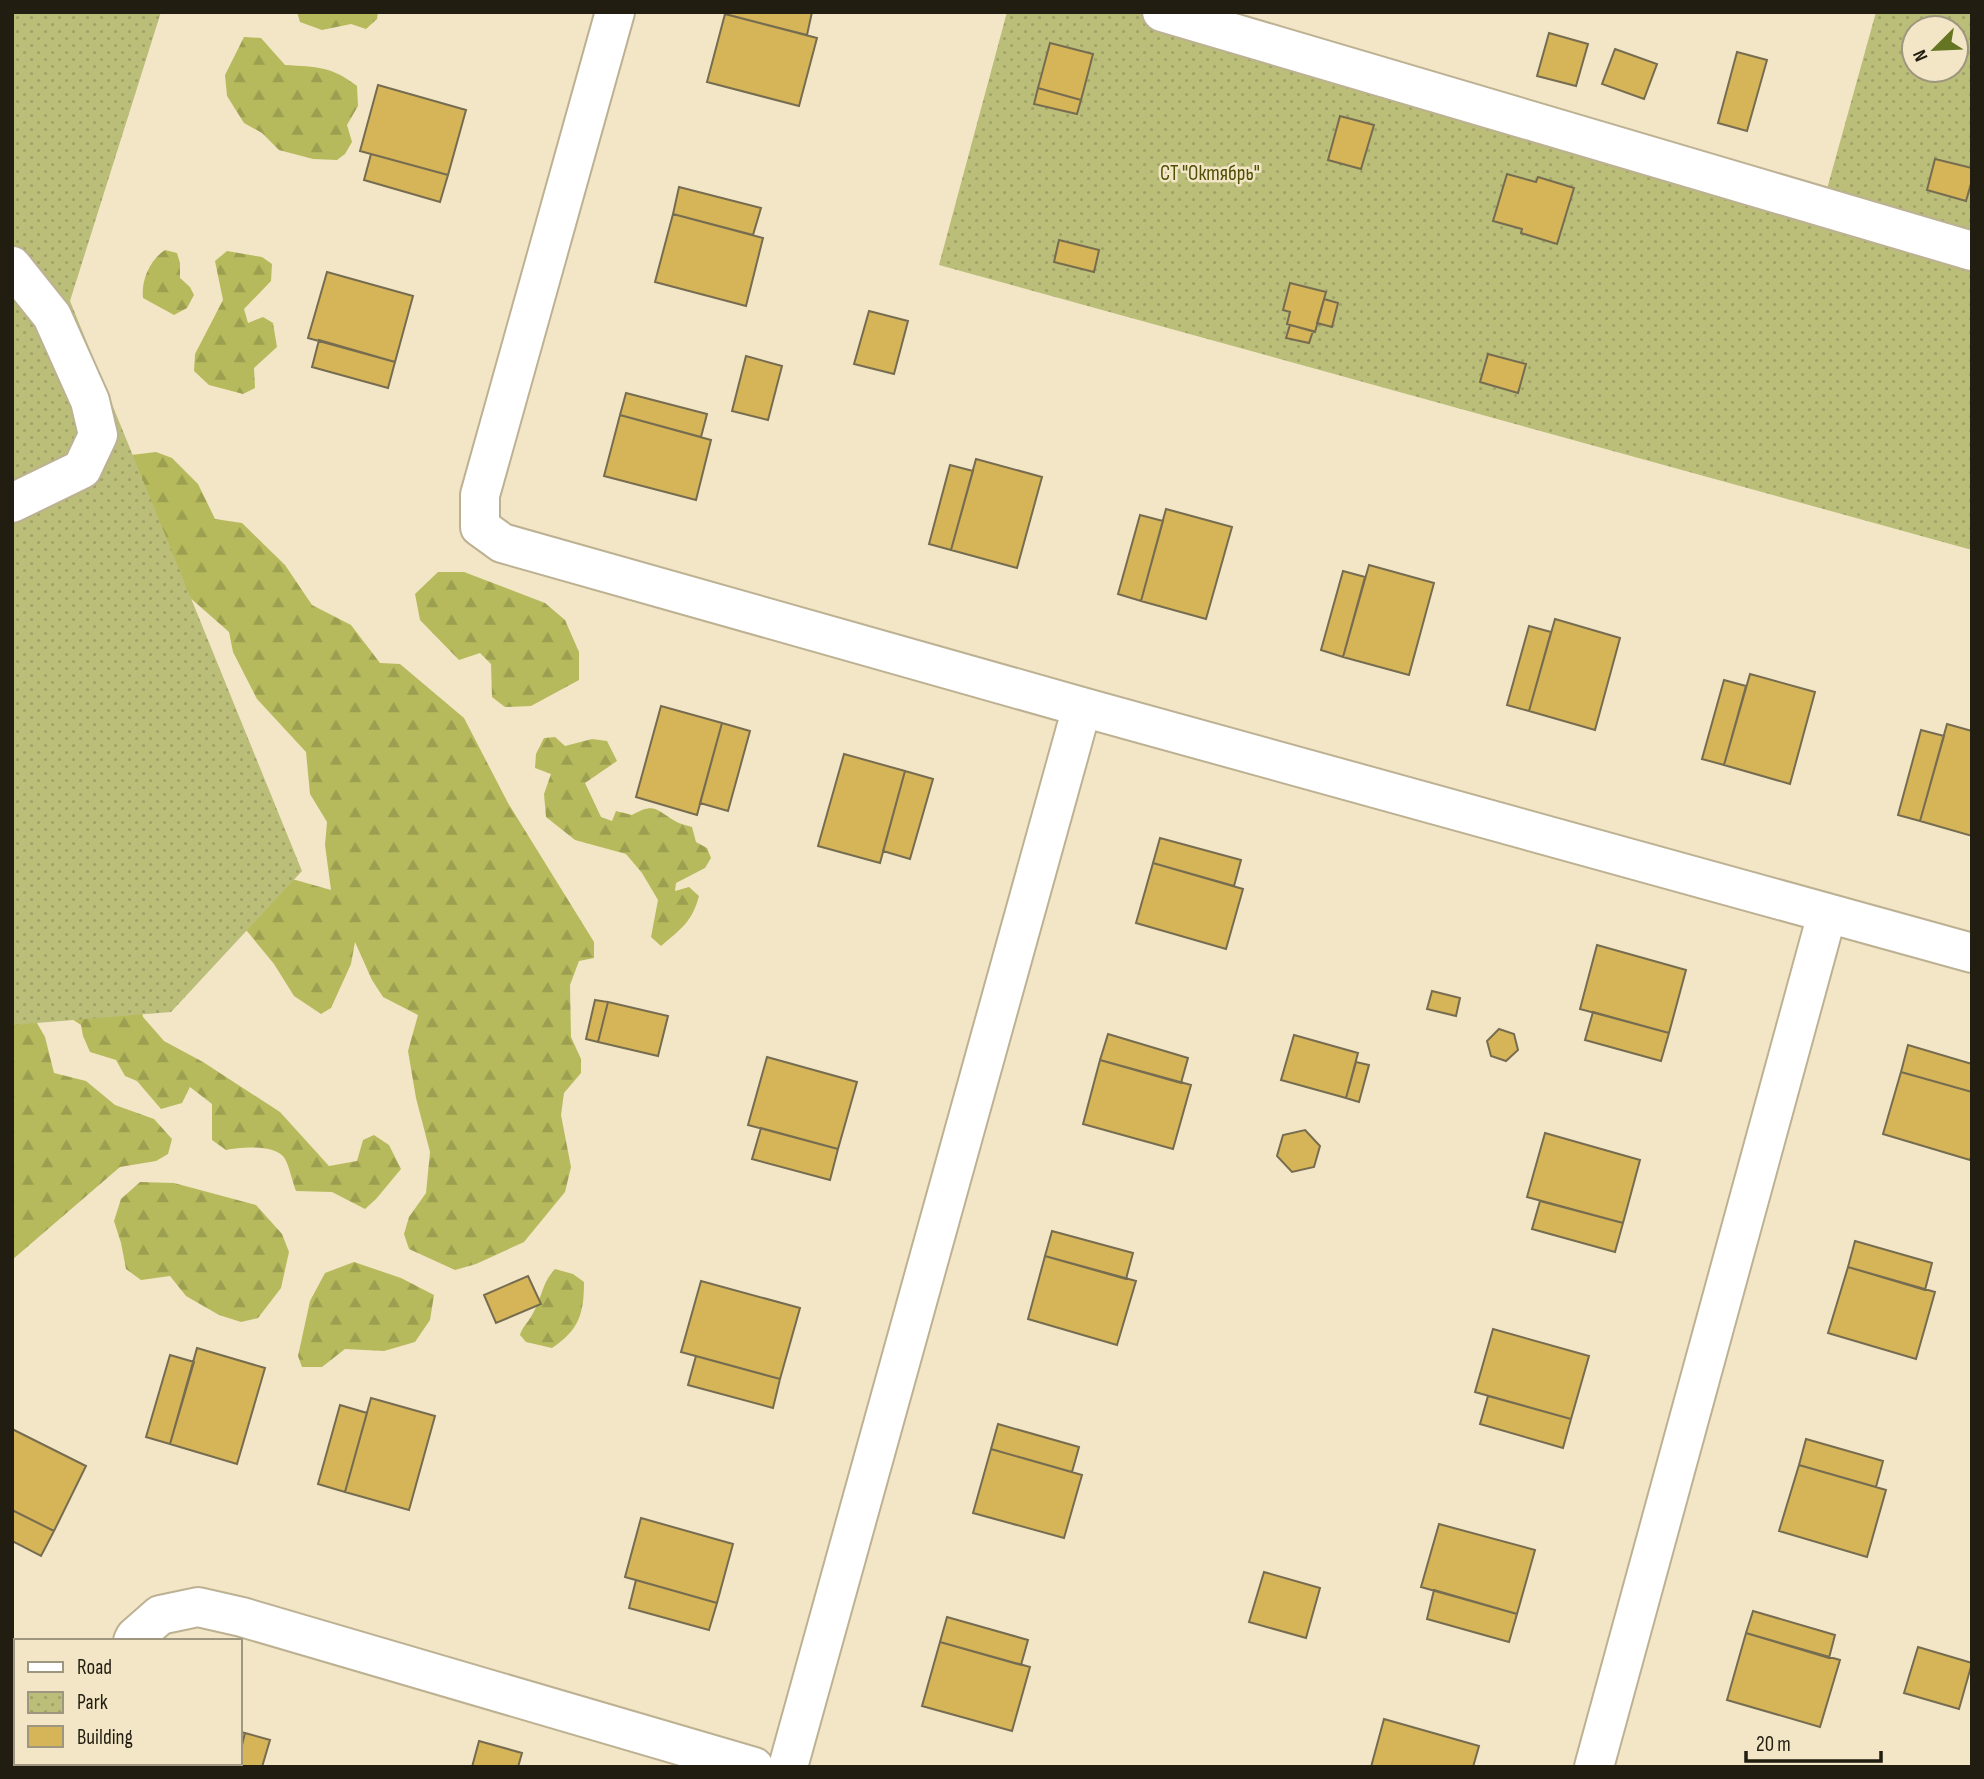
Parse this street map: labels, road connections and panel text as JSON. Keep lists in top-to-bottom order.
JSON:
{
  "parks": ["СТ \"Октябрь\""],
  "legend": ["Road", "Park", "Building"],
  "scale_bar": "20 m",
  "north": "bottom left"
}
